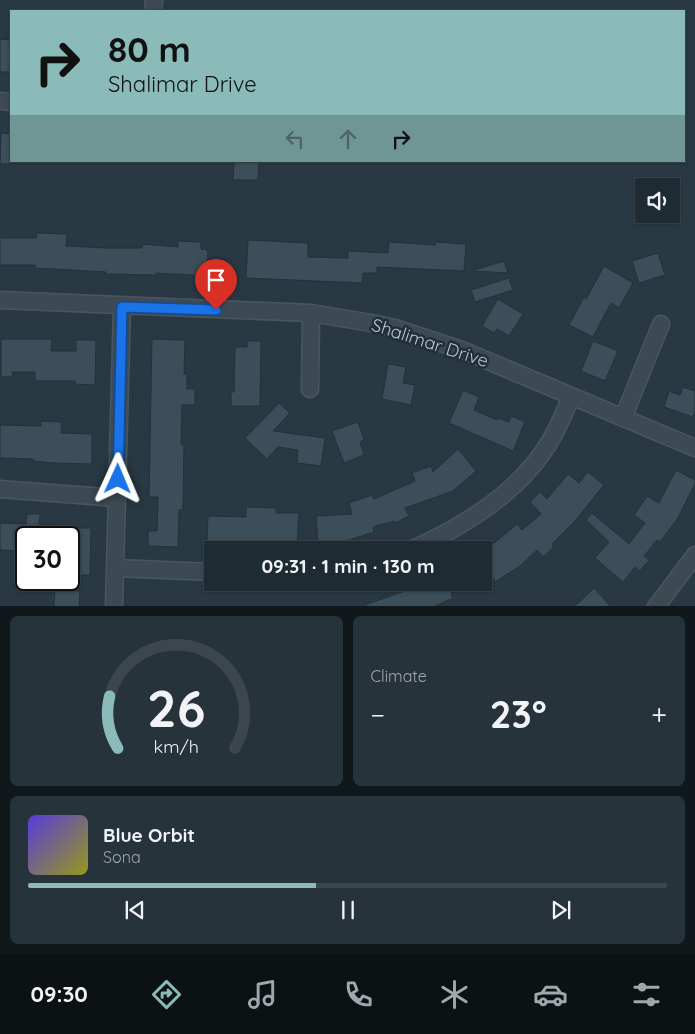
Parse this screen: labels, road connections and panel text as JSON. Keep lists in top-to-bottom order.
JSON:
{
  "streets": {
    "street": ["Shalimar Drive"]
  },
  "page": {
    "turn": ["80 m", "Shalimar Drive"],
    "limit": "30",
    "trip": "09:31 · 1 min · 130 m",
    "tile": "Climate",
    "heat": ["−", "23°", "+"],
    "song": ["Blue Orbit", "Sona"],
    "tabs": "09:30",
    "gauge": ["26", "km/h"]
  }
}
